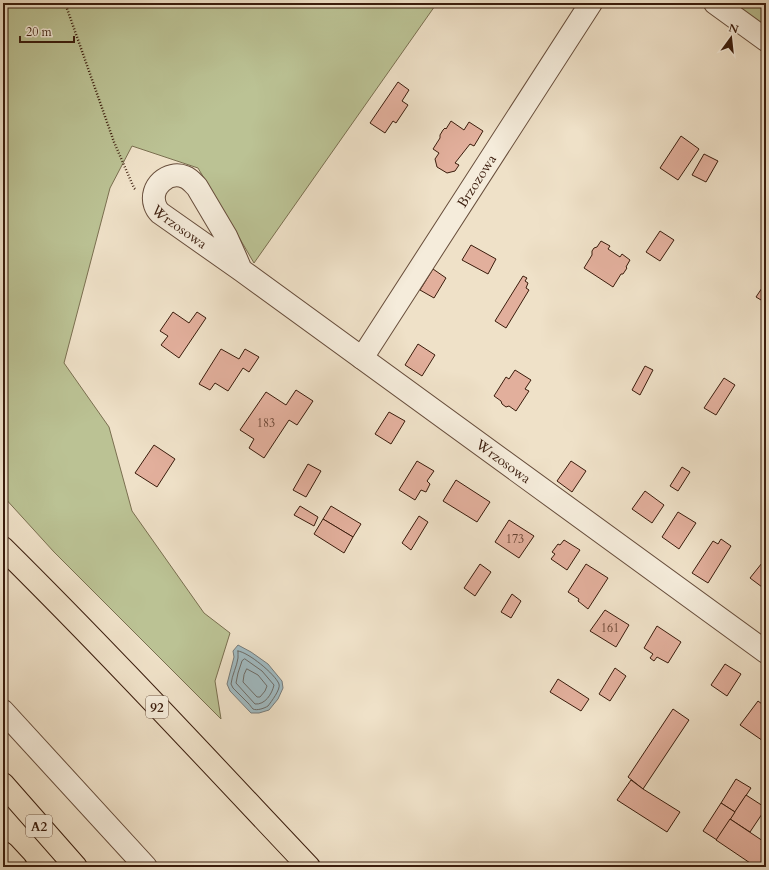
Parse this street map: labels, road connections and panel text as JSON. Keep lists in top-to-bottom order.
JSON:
{
  "streets": {
    "main road": ["92", "A2"],
    "street": ["Brzozowa", "Wrzosowa"]
  },
  "crossings": [
    ["Brzozowa", "Wrzosowa"]
  ],
  "house_numbers": ["183", "173", "161"],
  "scale_bar": "20 m",
  "north": "top"
}
